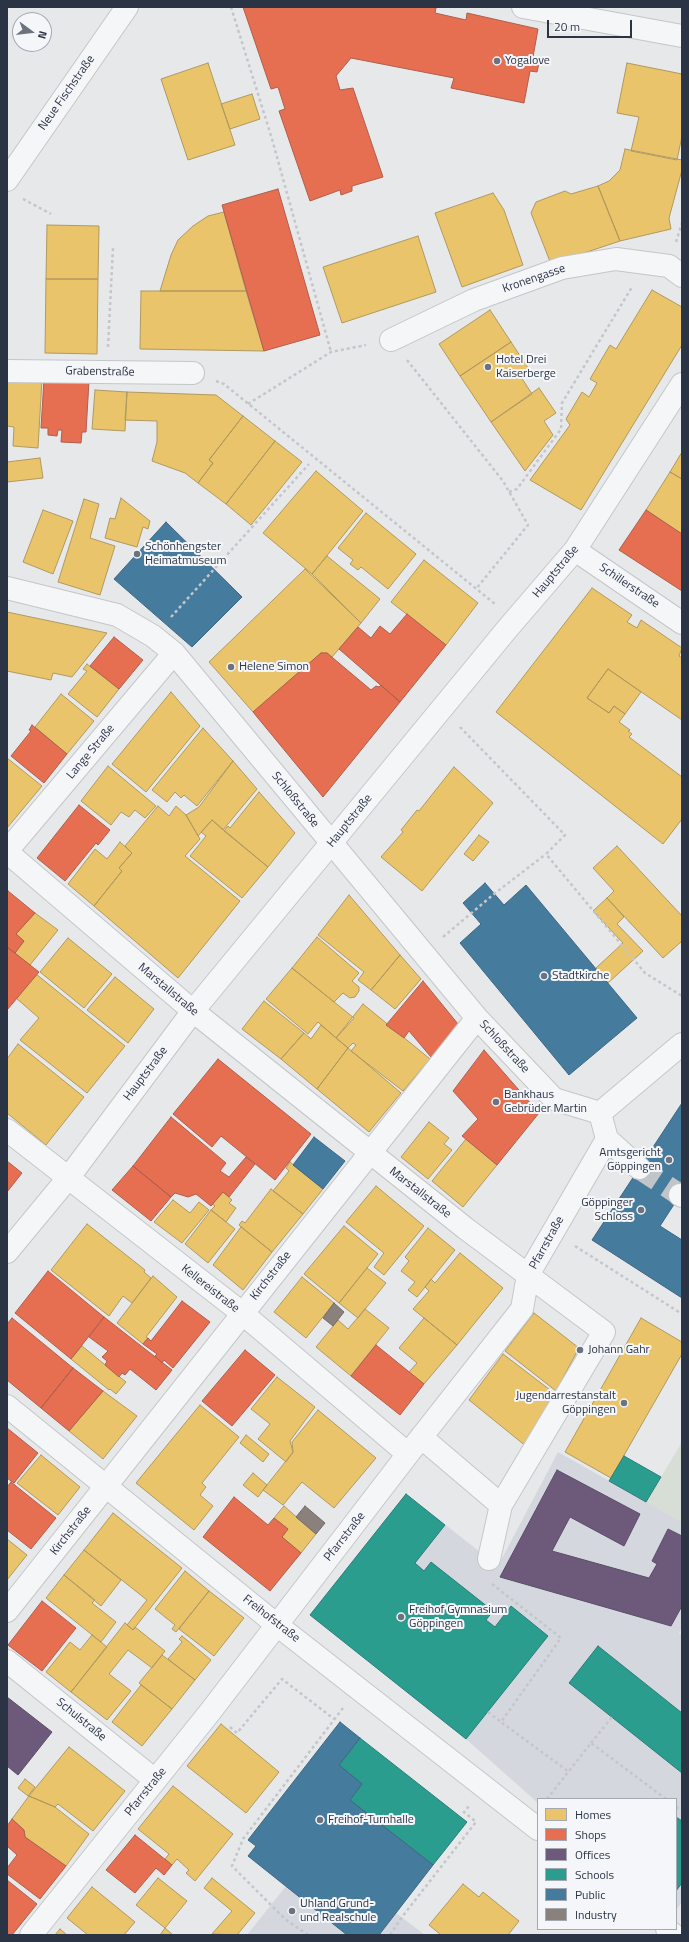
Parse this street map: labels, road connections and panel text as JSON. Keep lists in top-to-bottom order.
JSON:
{
  "streets": {
    "street": [
      "Neue Fischstraße",
      "Kronengasse",
      "Grabenstraße",
      "Hauptstraße",
      "Schillerstraße",
      "Lange Straße",
      "Schloßstraße",
      "Marstallstraße",
      "Pfarrstraße",
      "Kirchstraße",
      "Kellereistraße",
      "Freihofstraße",
      "Schulstraße"
    ]
  },
  "crossings": [
    ["Hauptstraße", "Schillerstraße"],
    ["Hauptstraße", "Schloßstraße"],
    ["Hauptstraße", "Marstallstraße"],
    ["Hauptstraße", "Kellereistraße"],
    ["Lange Straße", "Schloßstraße"],
    ["Lange Straße", "Marstallstraße"],
    ["Schloßstraße", "Kirchstraße"],
    ["Marstallstraße", "Pfarrstraße"],
    ["Marstallstraße", "Kirchstraße"],
    ["Pfarrstraße", "Kellereistraße"],
    ["Pfarrstraße", "Freihofstraße"],
    ["Pfarrstraße", "Schulstraße"],
    ["Kirchstraße", "Kellereistraße"],
    ["Kirchstraße", "Freihofstraße"]
  ],
  "places": [
    "Yogalove",
    "Hotel Drei Kaiserberge",
    "Schönhengster Heimatmuseum",
    "Helene Simon",
    "Stadtkirche",
    "Bankhaus Gebrüder Martin",
    "Amtsgericht Göppingen",
    "Göppinger Schloss",
    "Johann Gahr",
    "Jugendarrestanstalt Göppingen",
    "Freihof Gymnasium Göppingen",
    "Freihof-Turnhalle",
    "Uhland Grund- und Realschule"
  ],
  "legend": [
    "Homes",
    "Shops",
    "Offices",
    "Schools",
    "Public",
    "Industry"
  ],
  "scale_bar": "20 m",
  "north": "right"
}
